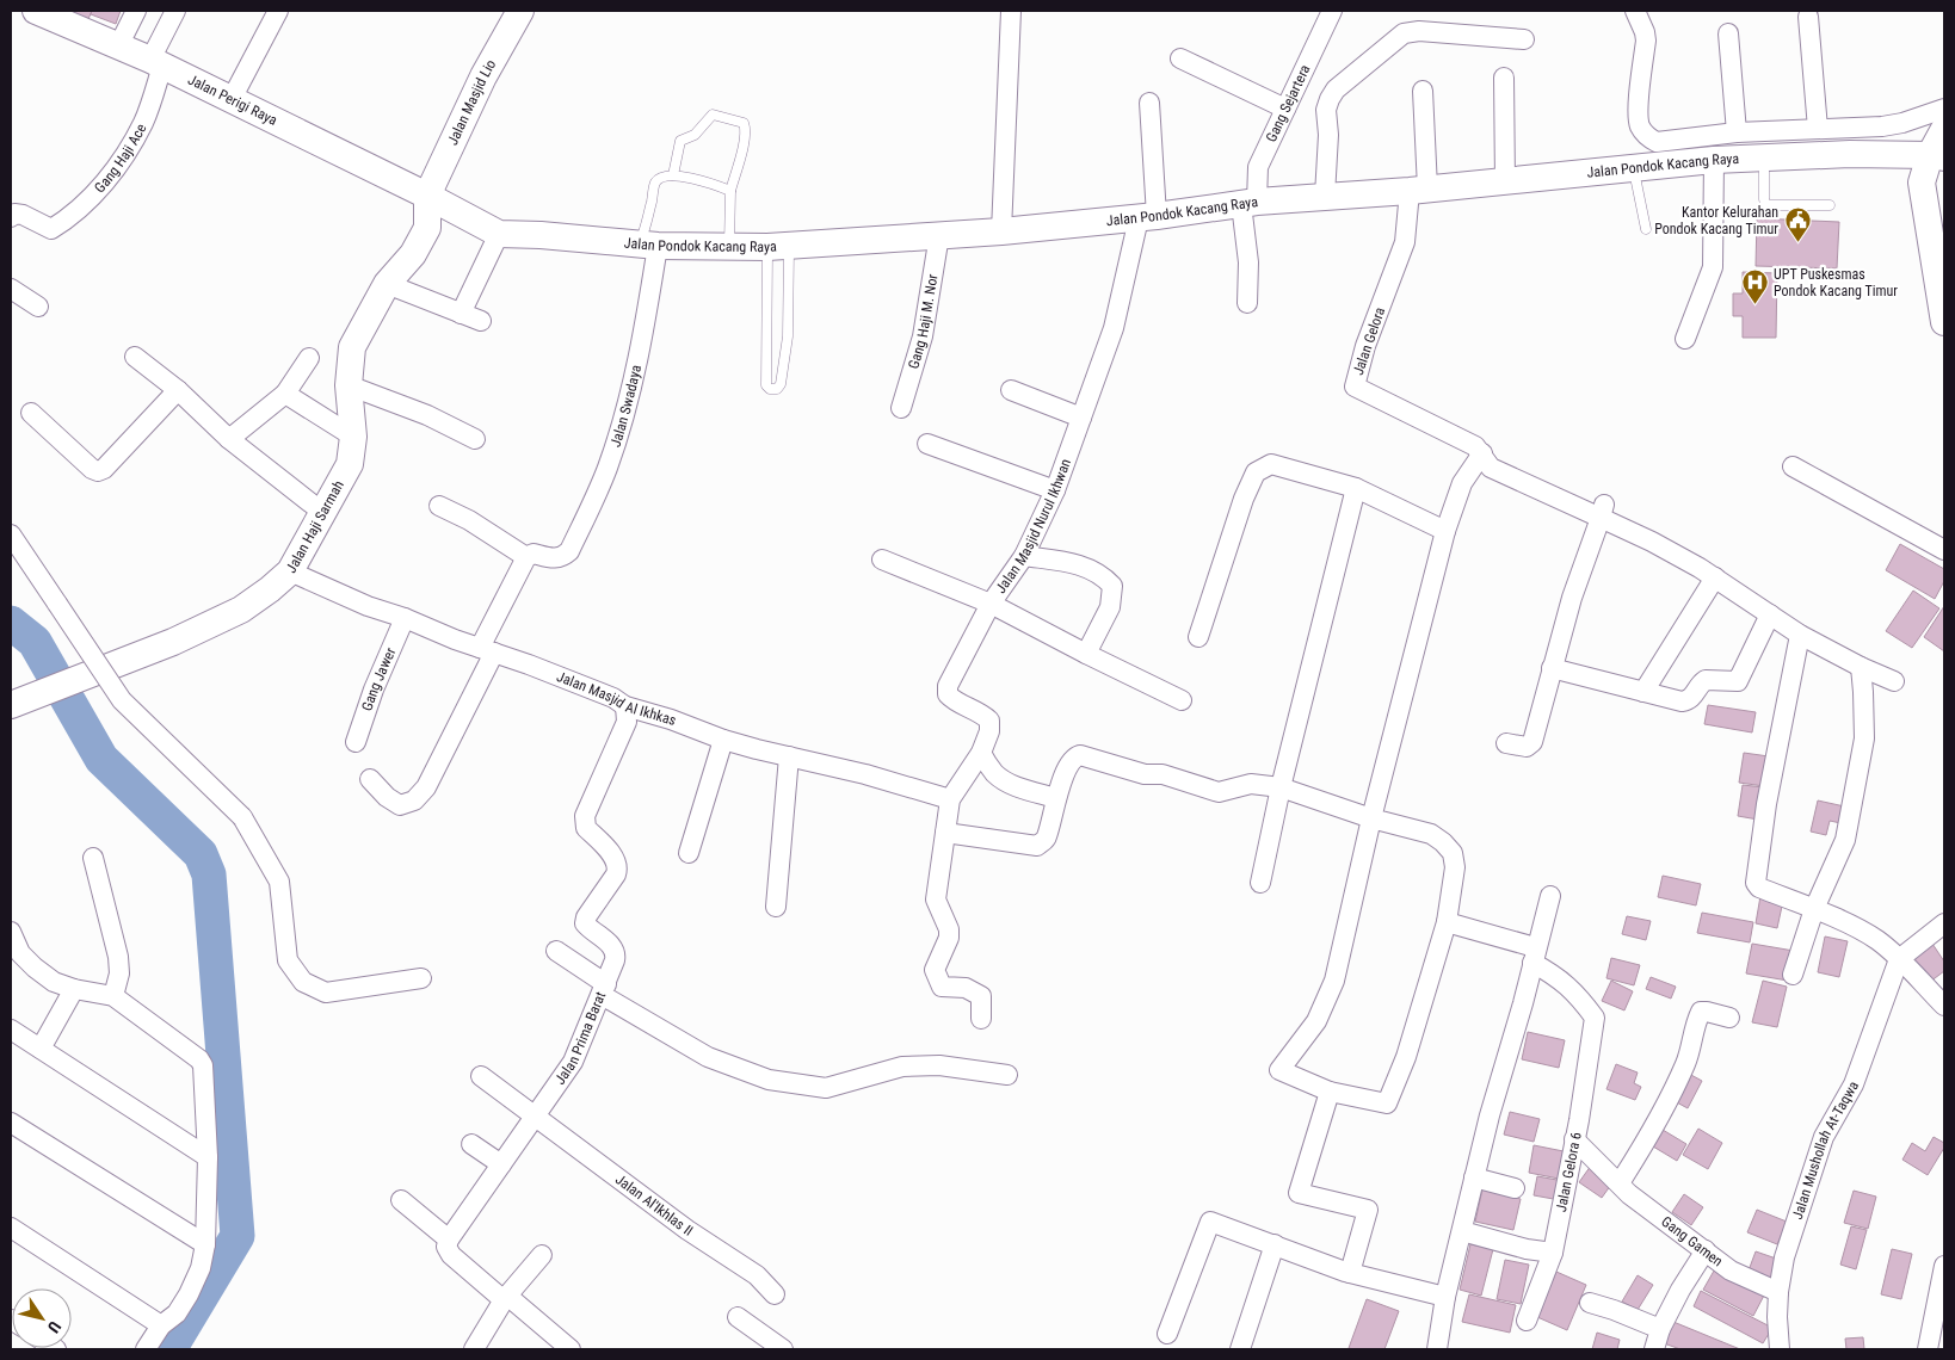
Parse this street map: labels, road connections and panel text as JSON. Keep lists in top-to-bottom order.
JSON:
{
  "streets": {
    "street": [
      "Jalan Perigi Raya",
      "Jalan Masjid Lio",
      "Gang Sejartera",
      "Gang Haji Ace",
      "Jalan Pondok Kacang Raya",
      "Gang Haji M. Nor",
      "Jalan Gelora",
      "Jalan Swadaya",
      "Jalan Haji Sarmah",
      "Jalan Masjid Nurul Ikhwan",
      "Gang Jawer",
      "Jalan Masjid Al Ikhkas",
      "Jalan Prima Barat",
      "Jalan Mushollah At-Taqwa",
      "Jalan Gelora 6",
      "Jalan Al'Ikhlas II",
      "Gang Gamen"
    ]
  },
  "crossings": [
    ["Jalan Perigi Raya", "Jalan Masjid Lio"],
    ["Jalan Perigi Raya", "Gang Haji Ace"],
    ["Jalan Perigi Raya", "Jalan Pondok Kacang Raya"],
    ["Jalan Perigi Raya", "Jalan Haji Sarmah"],
    ["Jalan Masjid Lio", "Jalan Pondok Kacang Raya"],
    ["Jalan Masjid Lio", "Jalan Haji Sarmah"],
    ["Gang Sejartera", "Jalan Pondok Kacang Raya"],
    ["Jalan Pondok Kacang Raya", "Gang Haji M. Nor"],
    ["Jalan Pondok Kacang Raya", "Jalan Gelora"],
    ["Jalan Pondok Kacang Raya", "Jalan Swadaya"],
    ["Jalan Pondok Kacang Raya", "Jalan Haji Sarmah"],
    ["Jalan Pondok Kacang Raya", "Jalan Masjid Nurul Ikhwan"],
    ["Jalan Haji Sarmah", "Jalan Masjid Al Ikhkas"],
    ["Jalan Masjid Nurul Ikhwan", "Jalan Masjid Al Ikhkas"],
    ["Gang Jawer", "Jalan Masjid Al Ikhkas"],
    ["Jalan Masjid Al Ikhkas", "Jalan Prima Barat"],
    ["Jalan Prima Barat", "Jalan Al'Ikhlas II"],
    ["Jalan Mushollah At-Taqwa", "Gang Gamen"],
    ["Jalan Gelora 6", "Gang Gamen"]
  ],
  "places": {
    "public building": ["Kantor Kelurahan Pondok Kacang Timur"],
    "hospital": ["UPT Puskesmas Pondok Kacang Timur"]
  },
  "north": "bottom right"
}
